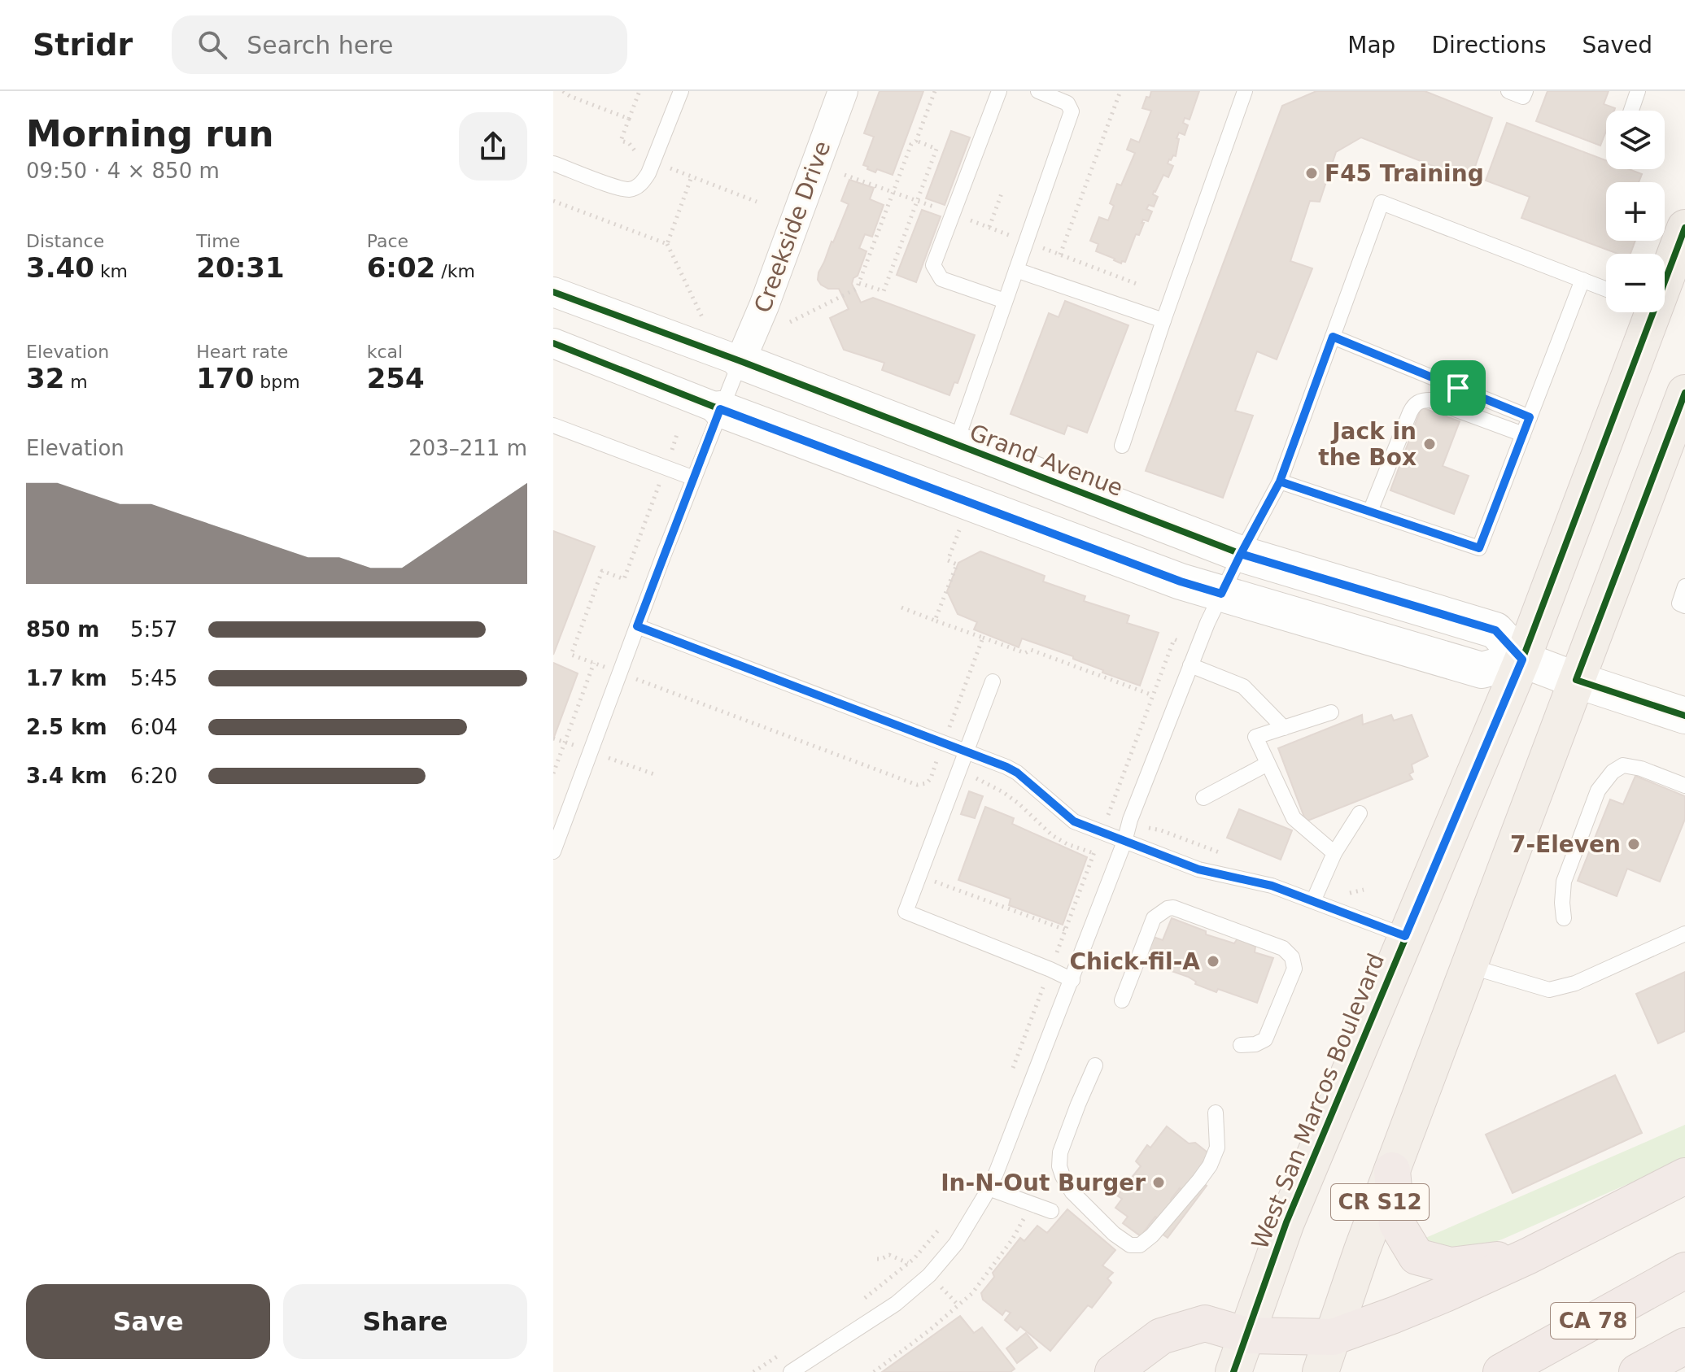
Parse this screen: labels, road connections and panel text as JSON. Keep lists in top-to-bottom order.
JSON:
{
  "streets": {
    "highway": ["CA 78"],
    "main road": ["West San Marcos Boulevard", "CR S12"],
    "street": ["Creekside Drive", "Grand Avenue"]
  },
  "crossings": [
    ["Creekside Drive", "Grand Avenue"],
    ["Grand Avenue", "West San Marcos Boulevard"],
    ["Grand Avenue", "CR S12"]
  ],
  "places": [
    "F45 Training",
    "Jack in the Box",
    "7-Eleven",
    "Chick-fil-A",
    "In-N-Out Burger"
  ],
  "page": {
    "header": "Stridr",
    "search": "Search here",
    "nav": ["Map", "Directions", "Saved"],
    "heading": ["Morning run", "09:50 · 4 × 850 m"],
    "map_buttons": ["+", "−"],
    "stats": [
      ["Distance", "3.40 km"],
      ["Time", "20:31"],
      ["Pace", "6:02 /km"],
      ["Elevation", "32 m"],
      ["Heart rate", "170 bpm"],
      ["kcal", "254"]
    ],
    "chart": ["Elevation", "203–211 m"],
    "list": [
      {
        "name": "850 m",
        "note": "5:57"
      },
      {
        "name": "1.7 km",
        "note": "5:45"
      },
      {
        "name": "2.5 km",
        "note": "6:04"
      },
      {
        "name": "3.4 km",
        "note": "6:20"
      }
    ],
    "buttons": ["Save", "Share"]
  }
}
